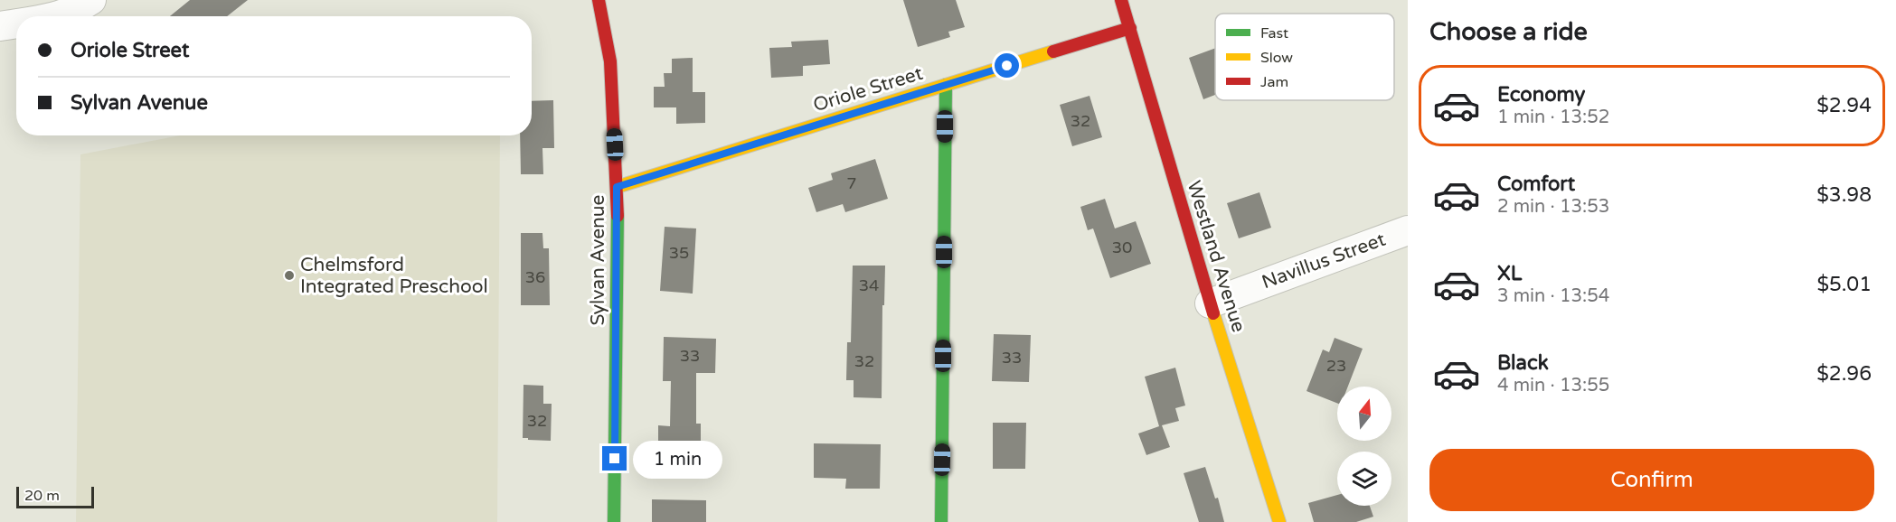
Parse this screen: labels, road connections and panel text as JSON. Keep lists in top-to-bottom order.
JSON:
{
  "streets": {
    "street": [
      "Oriole Street",
      "Westland Avenue",
      "Sylvan Avenue",
      "Navillus Street"
    ]
  },
  "crossings": [
    ["Oriole Street", "Westland Avenue"],
    ["Oriole Street", "Sylvan Avenue"],
    ["Westland Avenue", "Navillus Street"]
  ],
  "places": ["Chelmsford Integrated Preschool"],
  "house_numbers": [
    "32",
    "7",
    "30",
    "35",
    "36",
    "34",
    "33",
    "33",
    "32",
    "23",
    "32"
  ],
  "legend": ["Fast", "Slow", "Jam"],
  "scale_bar": "20 m",
  "north": "top",
  "page": {
    "heading": "Choose a ride",
    "banner": ["Oriole Street", "Sylvan Avenue"],
    "list": [
      {
        "name": "Economy",
        "note": "1 min · 13:52",
        "value": "$2.94"
      },
      {
        "name": "Comfort",
        "note": "2 min · 13:53",
        "value": "$3.98"
      },
      {
        "name": "XL",
        "note": "3 min · 13:54",
        "value": "$5.01"
      },
      {
        "name": "Black",
        "note": "4 min · 13:55",
        "value": "$2.96"
      }
    ],
    "buttons": "Confirm",
    "bubble": "1 min",
    "scale": "20 m"
  }
}
